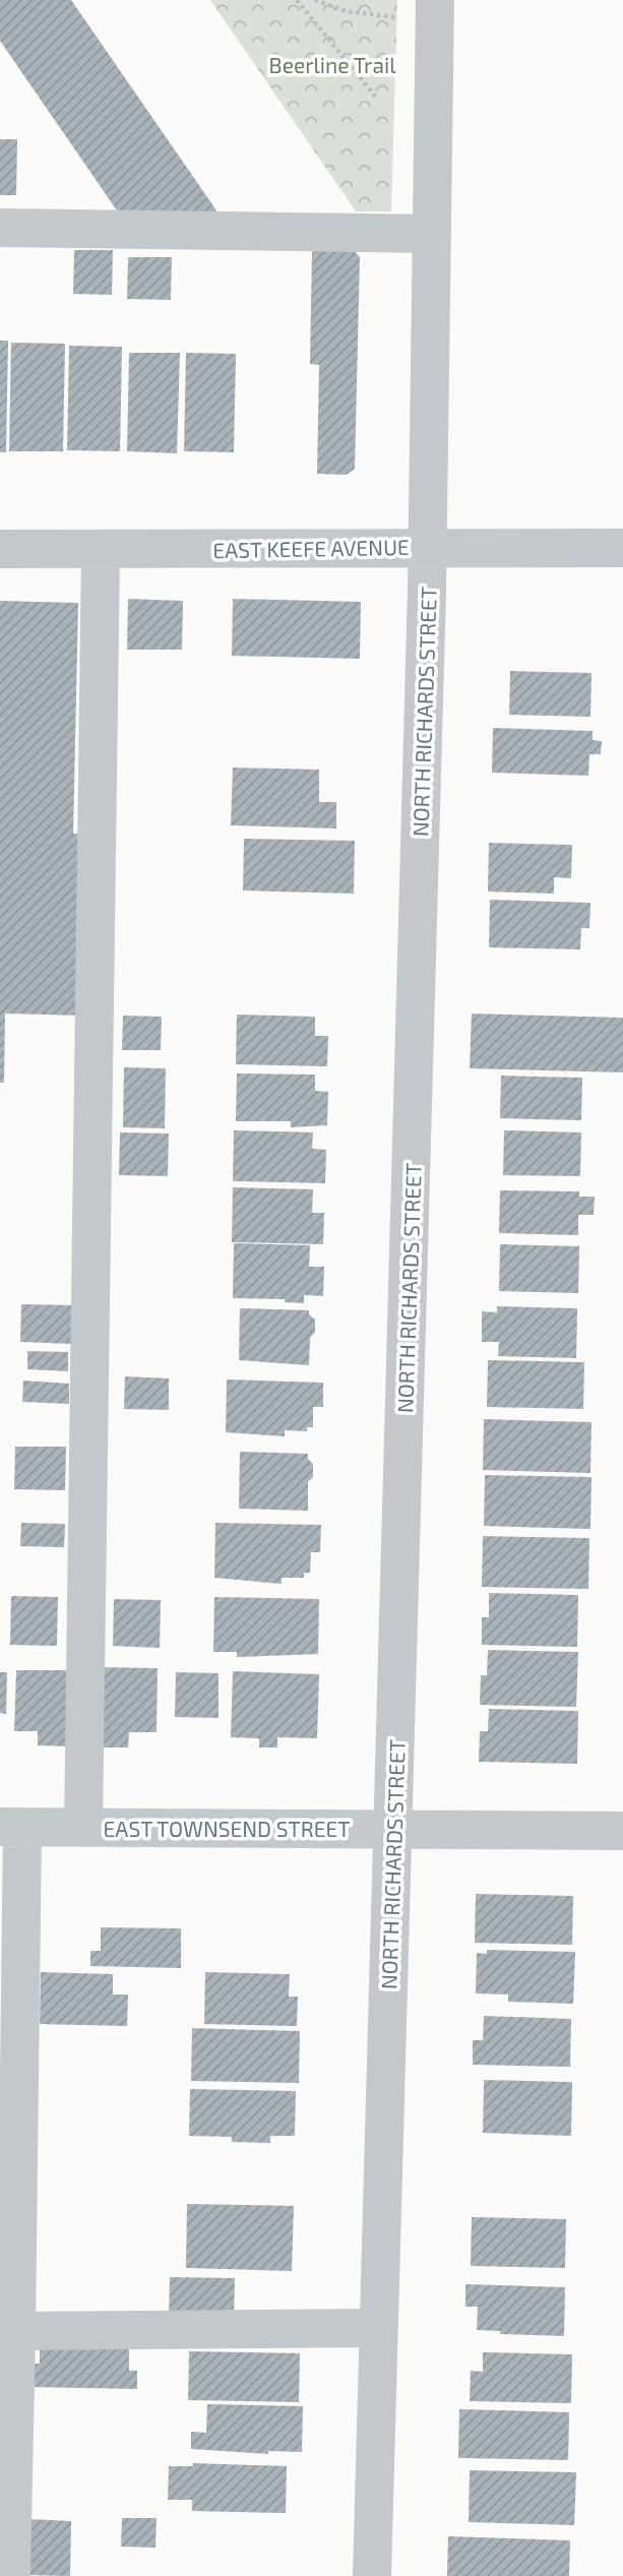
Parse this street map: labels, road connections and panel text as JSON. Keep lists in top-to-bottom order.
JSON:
{
  "streets": {
    "street": ["EAST KEEFE AVENUE", "NORTH RICHARDS STREET", "EAST TOWNSEND STREET"]
  },
  "crossings": [
    ["EAST KEEFE AVENUE", "NORTH RICHARDS STREET"],
    ["NORTH RICHARDS STREET", "EAST TOWNSEND STREET"]
  ],
  "parks": ["Beerline Trail"]
}
